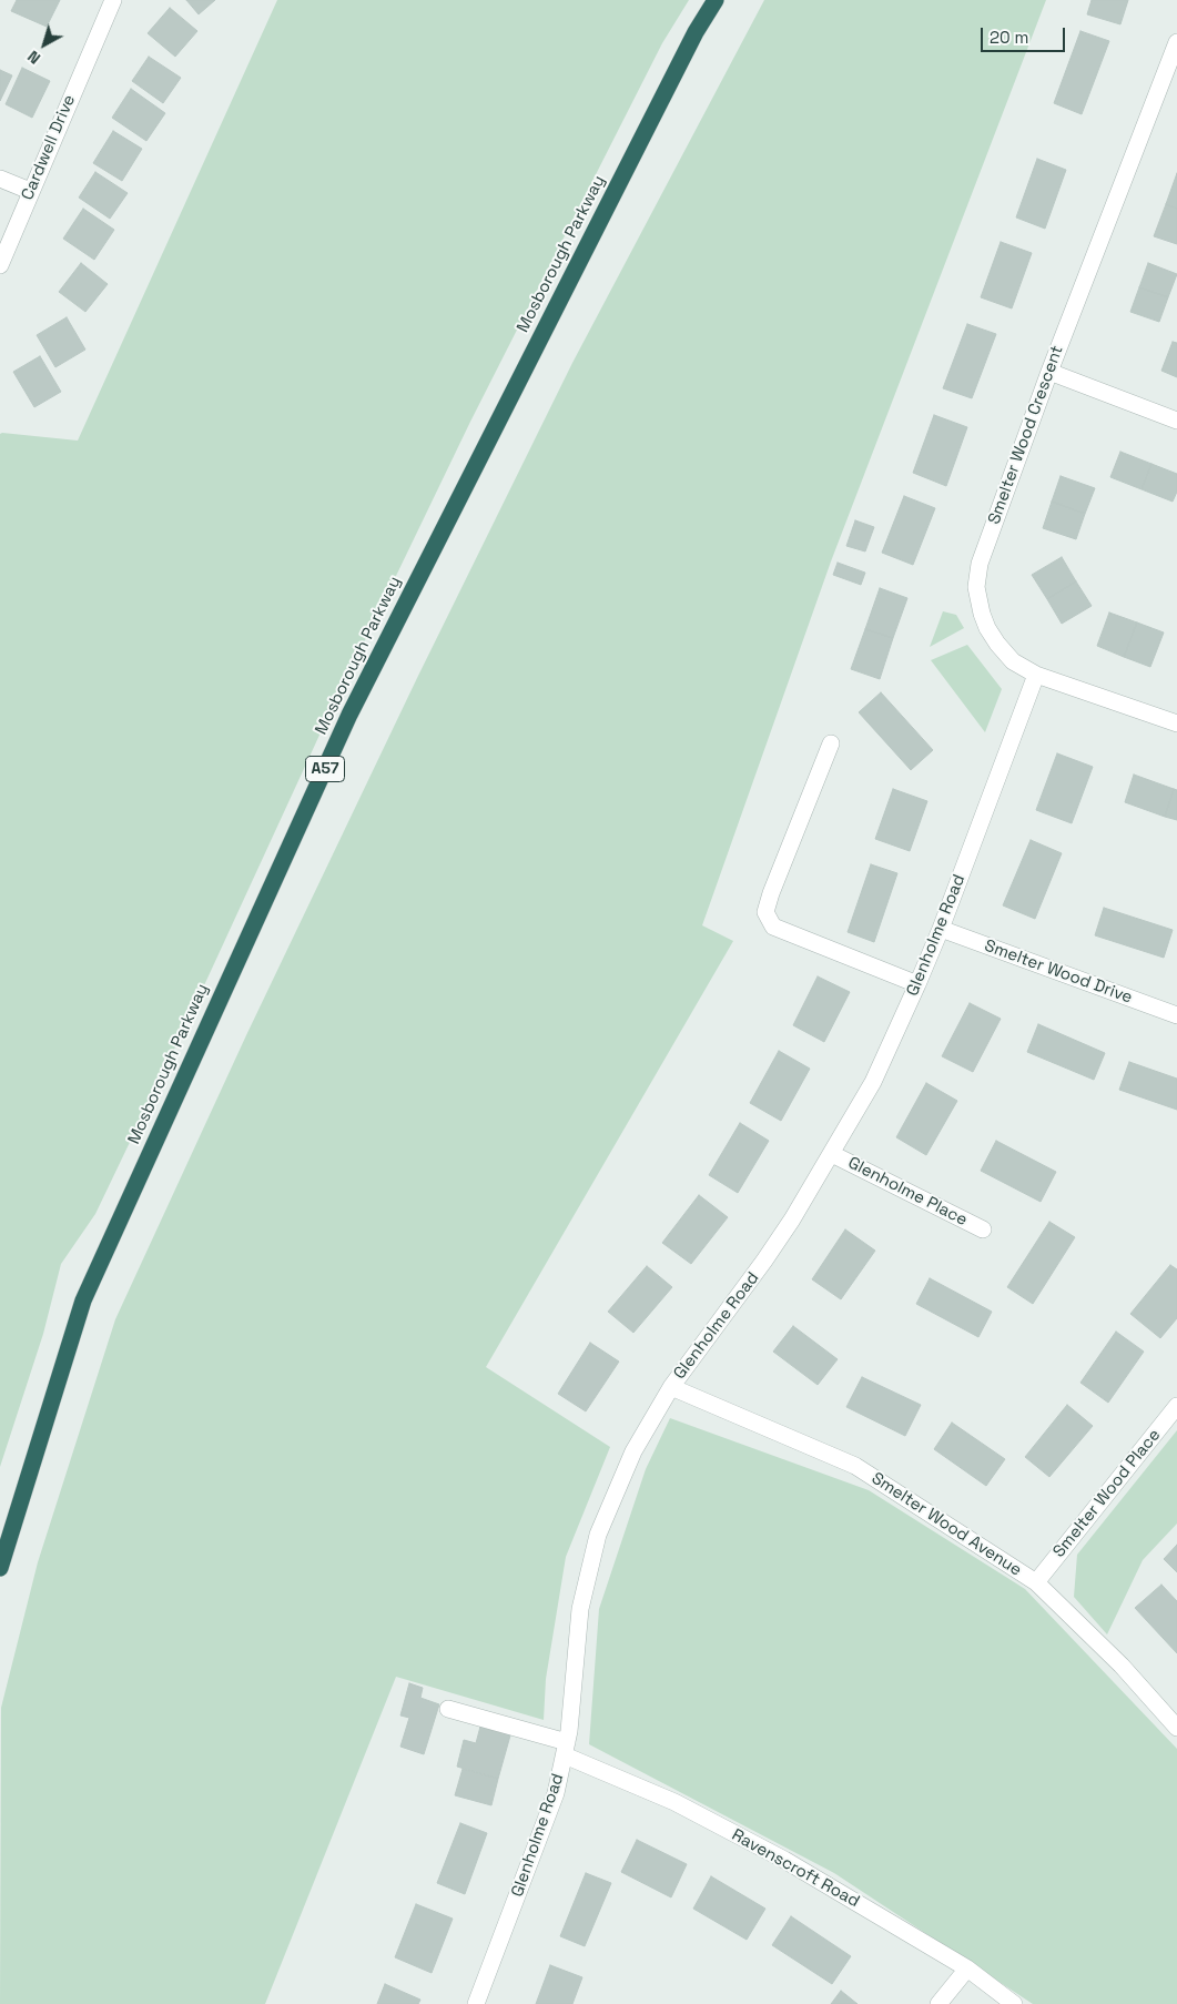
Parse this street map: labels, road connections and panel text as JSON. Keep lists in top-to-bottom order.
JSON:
{
  "streets": {
    "highway": ["Mosborough Parkway", "A57"],
    "street": [
      "Cardwell Drive",
      "Smelter Wood Crescent",
      "Glenholme Road",
      "Smelter Wood Drive",
      "Glenholme Place",
      "Smelter Wood Place",
      "Smelter Wood Avenue",
      "Ravenscroft Road"
    ]
  },
  "crossings": [
    ["Smelter Wood Crescent", "Glenholme Road"],
    ["Glenholme Road", "Smelter Wood Drive"],
    ["Glenholme Road", "Glenholme Place"],
    ["Glenholme Road", "Smelter Wood Avenue"],
    ["Glenholme Road", "Ravenscroft Road"],
    ["Smelter Wood Place", "Smelter Wood Avenue"]
  ],
  "scale_bar": "20 m",
  "north": "bottom left"
}
